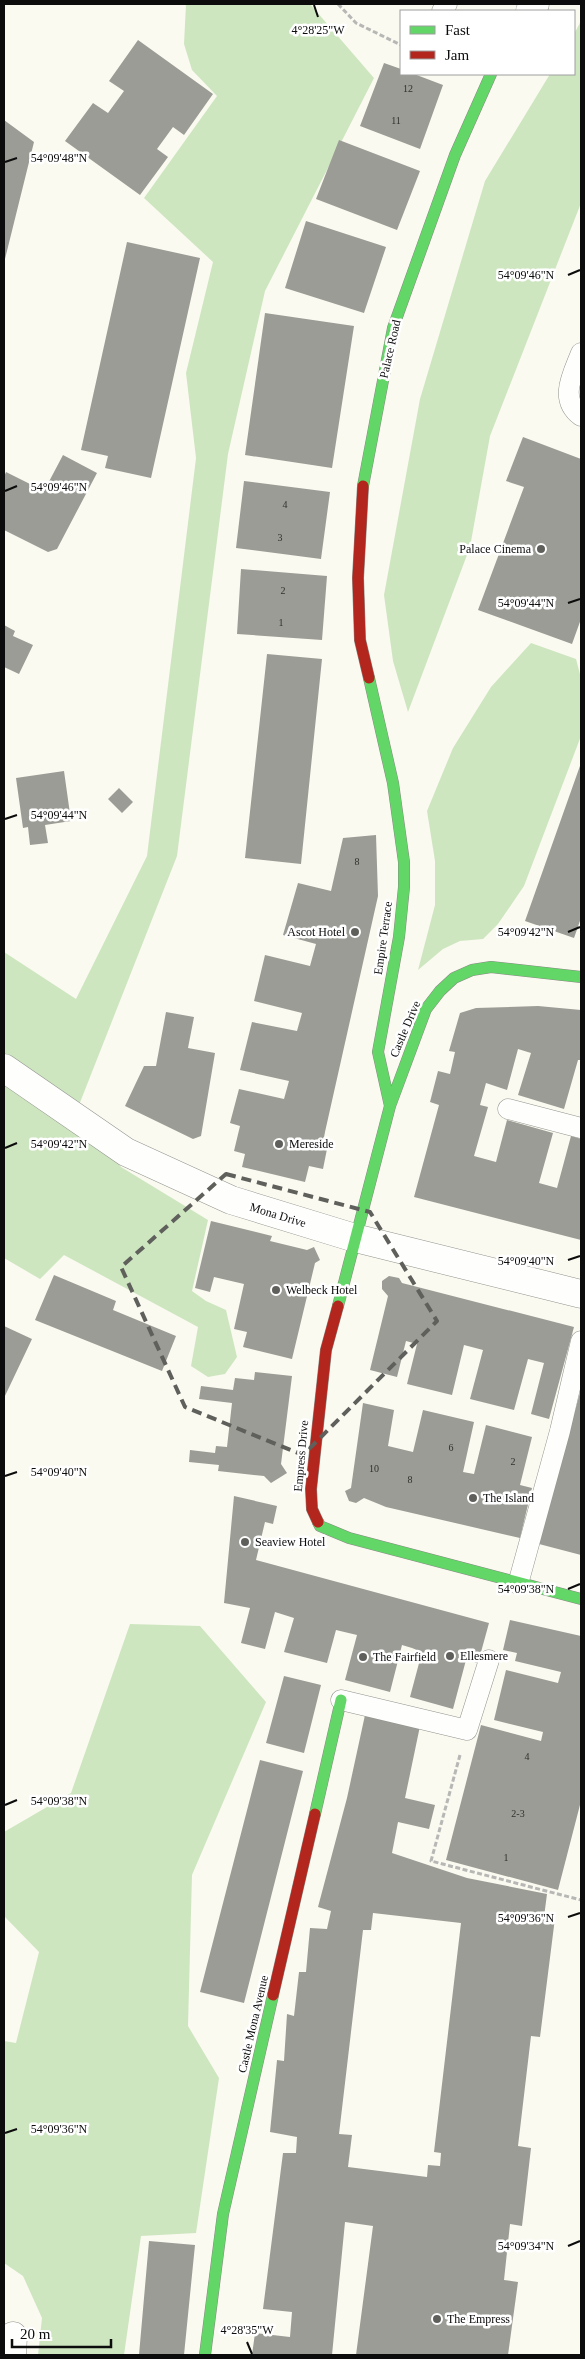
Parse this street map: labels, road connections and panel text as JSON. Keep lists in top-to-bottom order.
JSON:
{
  "streets": {
    "street": [
      "Palace Road",
      "Empire Terrace",
      "Castle Drive",
      "Mona Drive",
      "Empress Drive",
      "Castle Mona Avenue"
    ]
  },
  "crossings": [
    ["Palace Road", "Empire Terrace"],
    ["Empire Terrace", "Castle Drive"],
    ["Empire Terrace", "Mona Drive"],
    ["Empire Terrace", "Empress Drive"],
    ["Mona Drive", "Empress Drive"]
  ],
  "places": [
    "Palace Cinema",
    "Ascot Hotel",
    "Mereside",
    "Welbeck Hotel",
    "The Island",
    "Seaview Hotel",
    "Ellesmere",
    "The Fairfield",
    "The Empress"
  ],
  "house_numbers": [
    "12",
    "11",
    "4",
    "3",
    "2",
    "1",
    "8",
    "6",
    "2",
    "10",
    "8",
    "4",
    "2-3",
    "1"
  ],
  "legend": ["Fast", "Jam"],
  "scale_bar": "20 m",
  "coordinates": [
    "4°28'25\"W",
    "54°09'48\"N",
    "54°09'46\"N",
    "54°09'44\"N",
    "54°09'42\"N",
    "54°09'40\"N",
    "54°09'38\"N",
    "54°09'36\"N",
    "54°09'34\"N",
    "4°28'35\"W"
  ]
}
